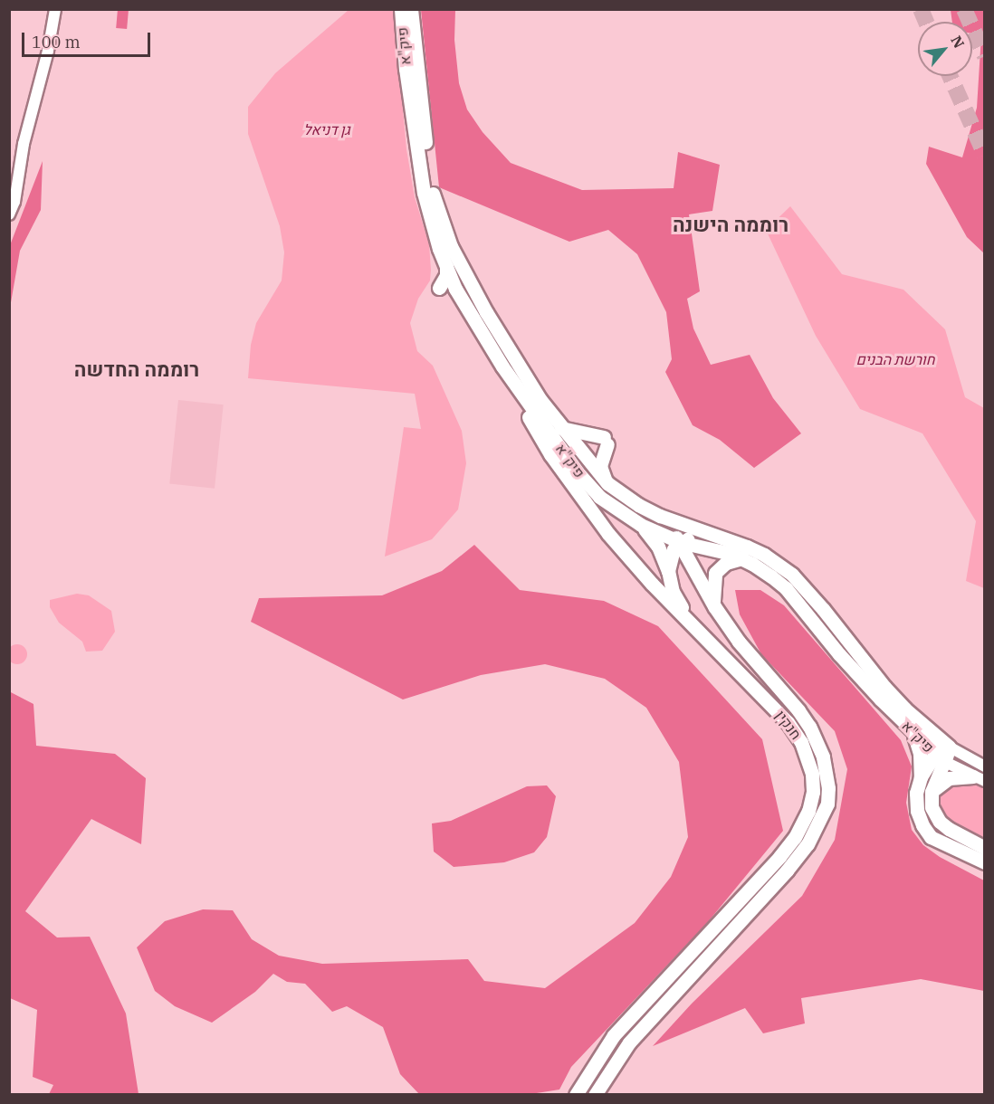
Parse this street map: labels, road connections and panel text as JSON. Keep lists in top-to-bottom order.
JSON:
{
  "streets": {
    "main road": ["פיק\"א", "חנקין"]
  },
  "crossings": [
    ["פיק\"א", "חנקין"]
  ],
  "districts": ["רוממה הישנה", "רוממה החדשה"],
  "parks": ["גן דניאל", "חורשת הבנים"],
  "scale_bar": "100 m",
  "north": "top right"
}
